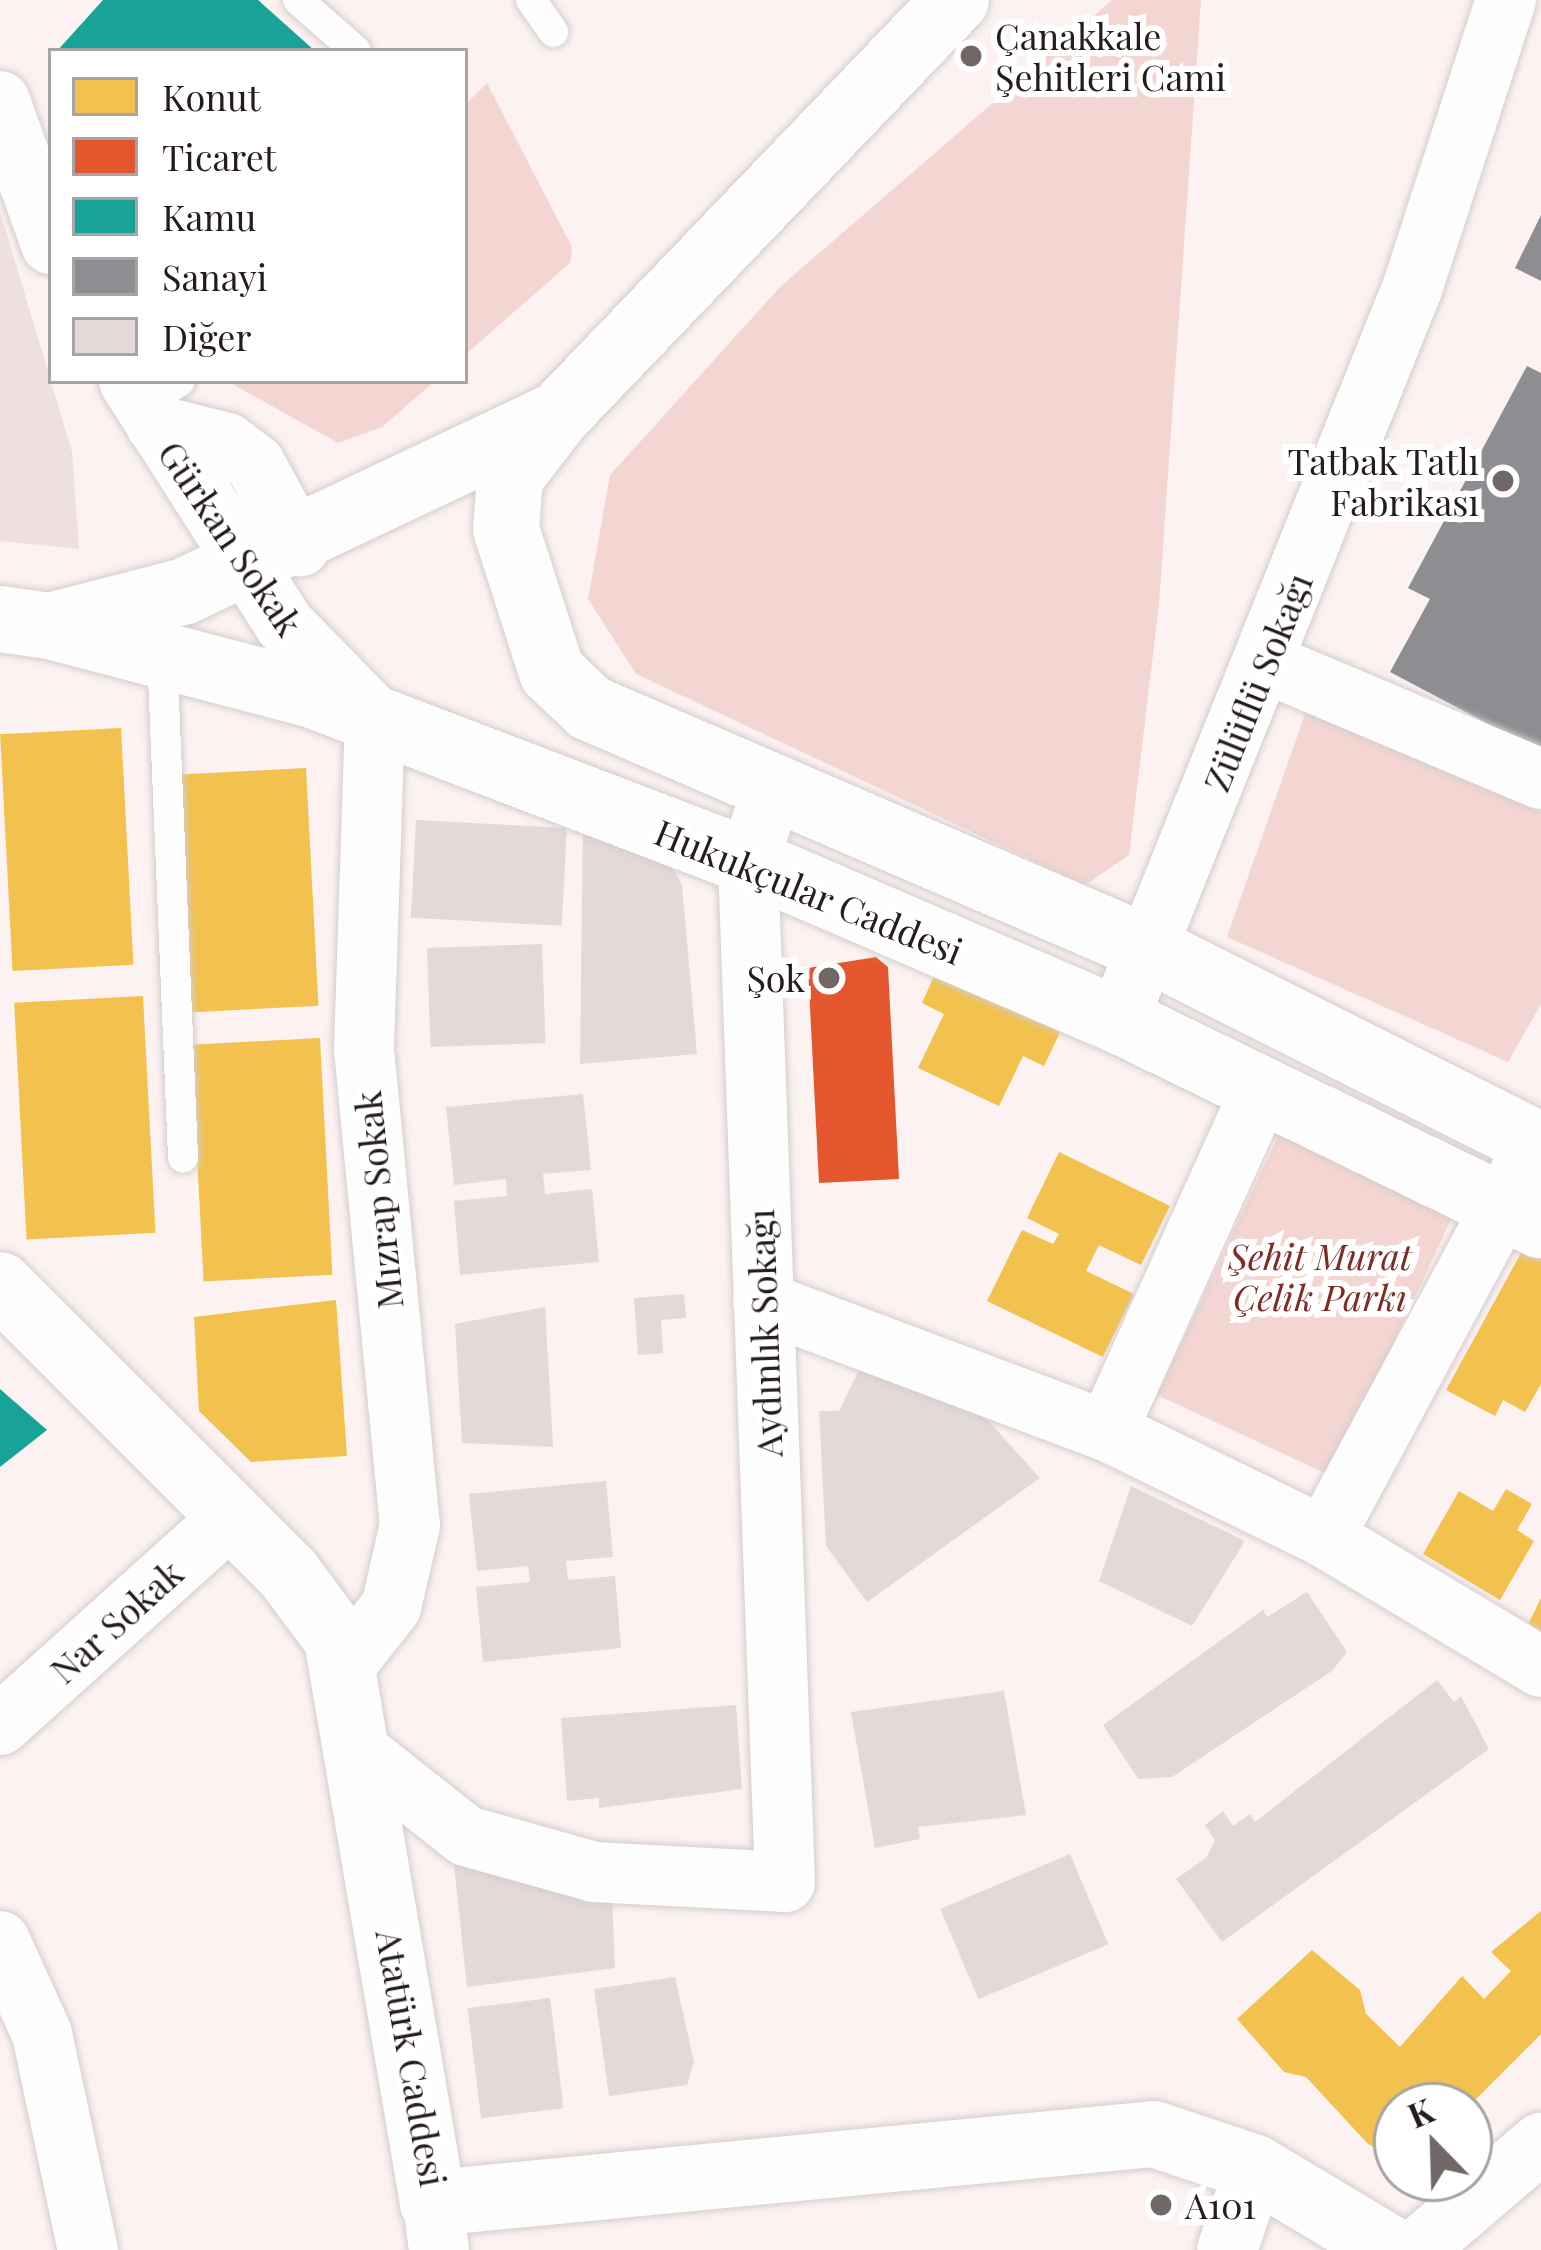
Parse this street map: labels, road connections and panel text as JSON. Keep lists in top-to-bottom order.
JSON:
{
  "streets": {
    "street": [
      "Gürkan Sokak",
      "Zülüflü Sokağı",
      "Hukukçular Caddesi",
      "Mızrap Sokak",
      "Aydınlık Sokağı",
      "Nar Sokak",
      "Atatürk Caddesi"
    ]
  },
  "crossings": [
    ["Gürkan Sokak", "Hukukçular Caddesi"],
    ["Gürkan Sokak", "Mızrap Sokak"],
    ["Zülüflü Sokağı", "Hukukçular Caddesi"],
    ["Hukukçular Caddesi", "Mızrap Sokak"],
    ["Hukukçular Caddesi", "Aydınlık Sokağı"],
    ["Mızrap Sokak", "Atatürk Caddesi"],
    ["Aydınlık Sokağı", "Atatürk Caddesi"],
    ["Nar Sokak", "Atatürk Caddesi"]
  ],
  "parks": ["Şehit Murat Çelik Parkı"],
  "places": [
    "Çanakkale Şehitleri Cami",
    "Tatbak Tatlı Fabrikası",
    "Şok",
    "A101"
  ],
  "legend": [
    "Konut",
    "Ticaret",
    "Kamu",
    "Sanayi",
    "Diğer"
  ],
  "north": "top left"
}
